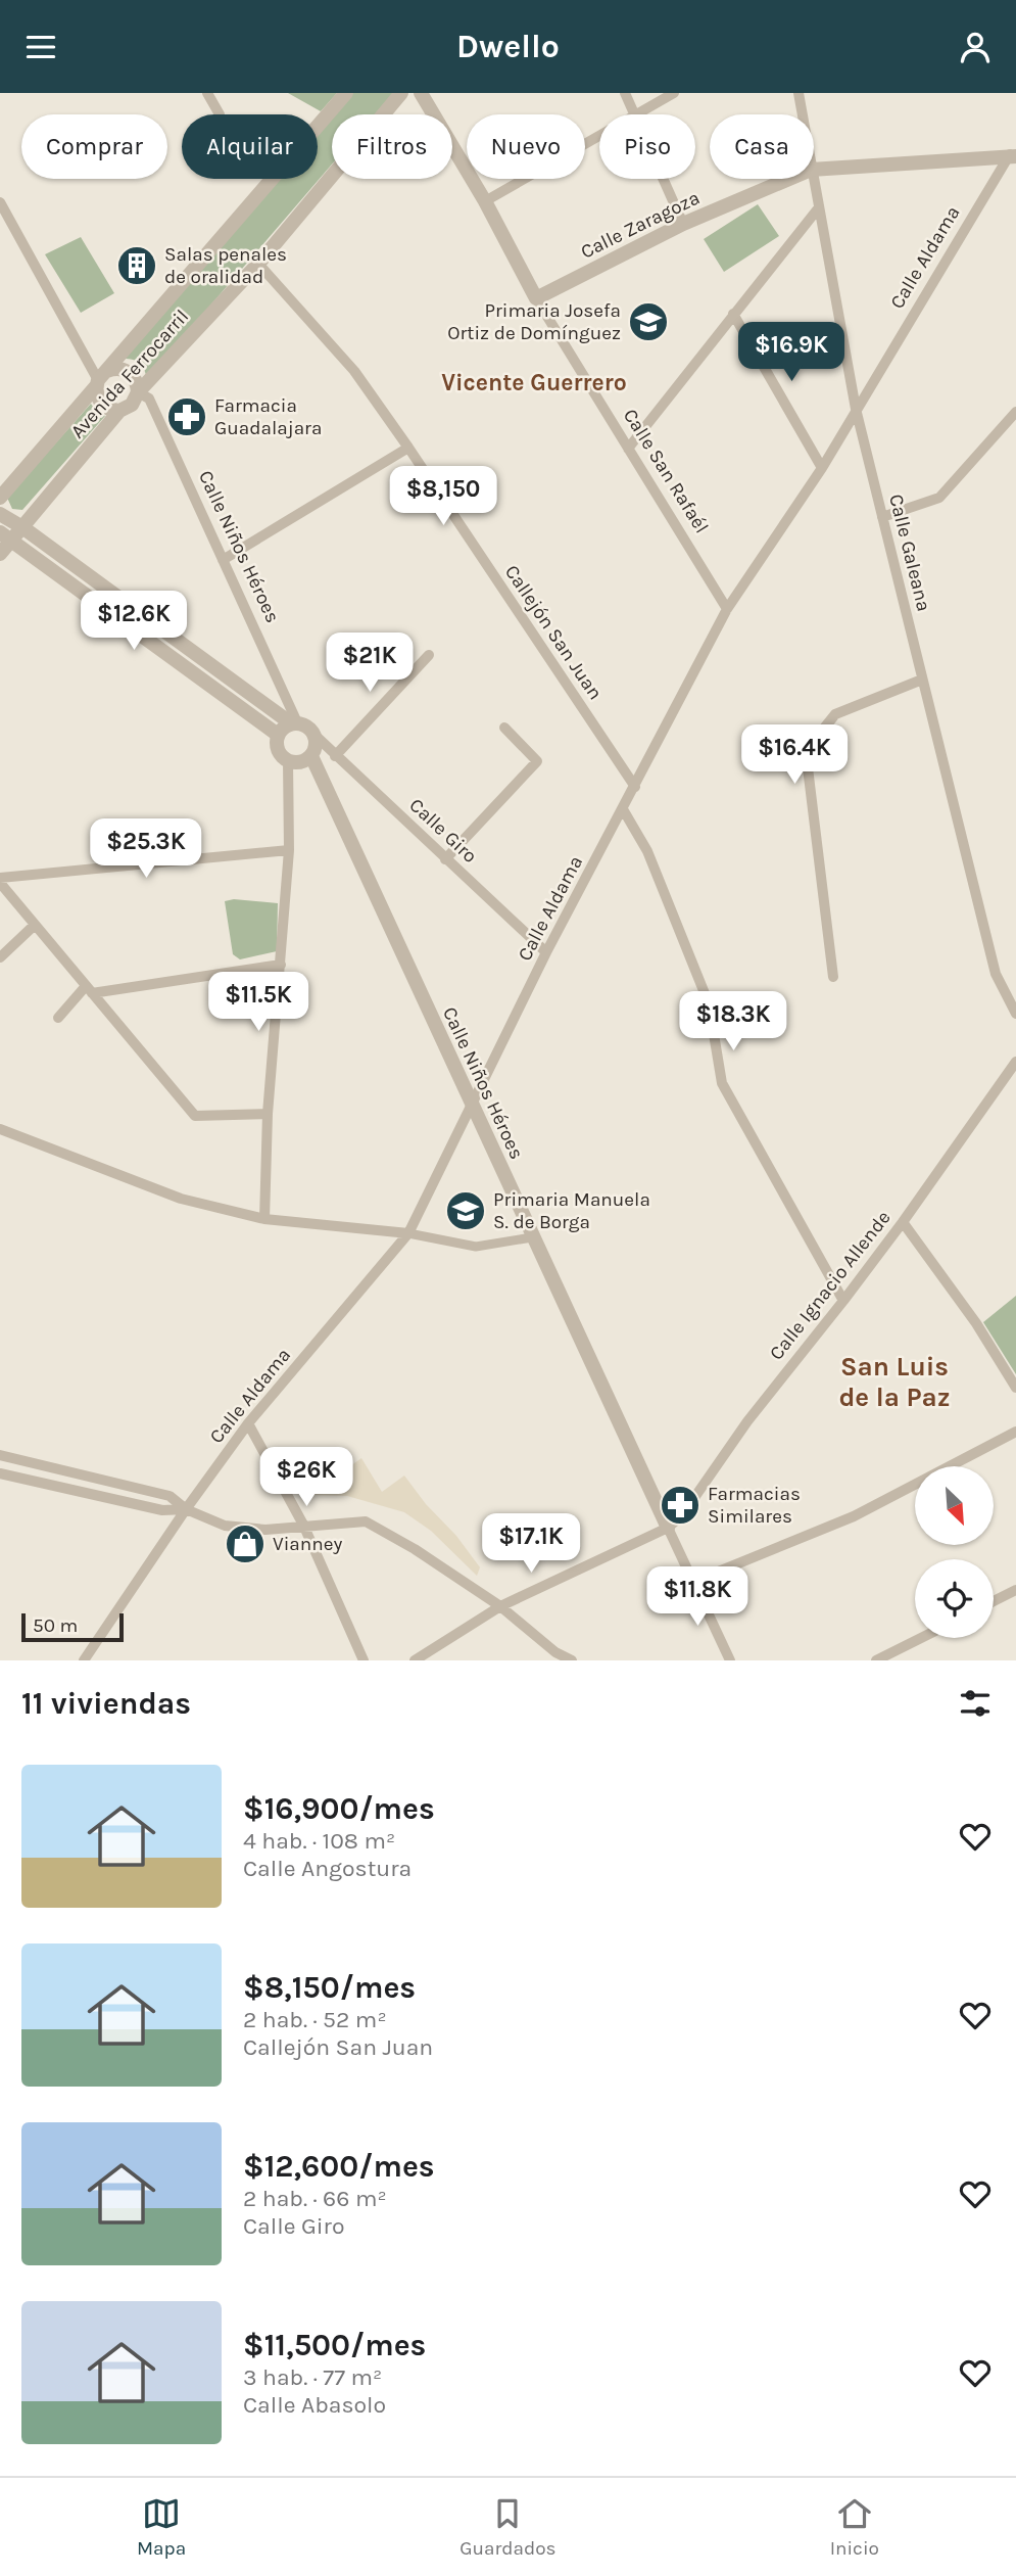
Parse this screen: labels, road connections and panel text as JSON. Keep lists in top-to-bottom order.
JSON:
{
  "streets": {
    "street": [
      "Calle Zaragoza",
      "Calle Aldama",
      "Avenida Ferrocarril",
      "Calle San Rafaél",
      "Calle Niños Héroes",
      "Calle Galeana",
      "Callejón San Juan",
      "Calle Giro",
      "Calle Ignacio Allende"
    ]
  },
  "crossings": [
    ["Calle Zaragoza", "Calle Aldama"],
    ["Calle Zaragoza", "Calle San Rafaél"],
    ["Calle Aldama", "Calle San Rafaél"],
    ["Calle Aldama", "Calle Niños Héroes"],
    ["Calle Aldama", "Calle Galeana"],
    ["Calle Aldama", "Callejón San Juan"],
    ["Calle Aldama", "Calle Giro"],
    ["Avenida Ferrocarril", "Calle Niños Héroes"],
    ["Avenida Ferrocarril", "Callejón San Juan"],
    ["Calle Niños Héroes", "Calle Giro"],
    ["Calle Niños Héroes", "Calle Ignacio Allende"]
  ],
  "districts": ["Vicente Guerrero", "San Luis de la Paz"],
  "places": {
    "building": ["Salas penales de oralidad"],
    "school or university": ["Primaria Josefa Ortiz de Domínguez", "Primaria Manuela S. de Borga"],
    "pharmacy": ["Farmacia Guadalajara", "Farmacias Similares"],
    "shop": ["Vianney"]
  },
  "scale_bar": "50 m",
  "north": "bottom right",
  "page": {
    "header": "Dwello",
    "chip": [
      "Comprar",
      "Alquilar",
      "Filtros",
      "Nuevo",
      "Piso",
      "Casa"
    ],
    "price": [
      "$16.9K",
      "$8,150",
      "$12.6K",
      "$21K",
      "$16.4K",
      "$25.3K",
      "$11.5K",
      "$18.3K",
      "$26K",
      "$17.1K",
      "$11.8K"
    ],
    "scale": "50 m",
    "heading": "11 viviendas",
    "list": [
      {
        "name": "$16,900/mes",
        "note": "4 hab. · 108 m² · Calle Angostura"
      },
      {
        "name": "$8,150/mes",
        "note": "2 hab. · 52 m² · Callejón San Juan"
      },
      {
        "name": "$12,600/mes",
        "note": "2 hab. · 66 m² · Calle Giro"
      },
      {
        "name": "$11,500/mes",
        "note": "3 hab. · 77 m² · Calle Abasolo"
      }
    ],
    "tabs": ["Mapa", "Guardados", "Inicio"]
  }
}
